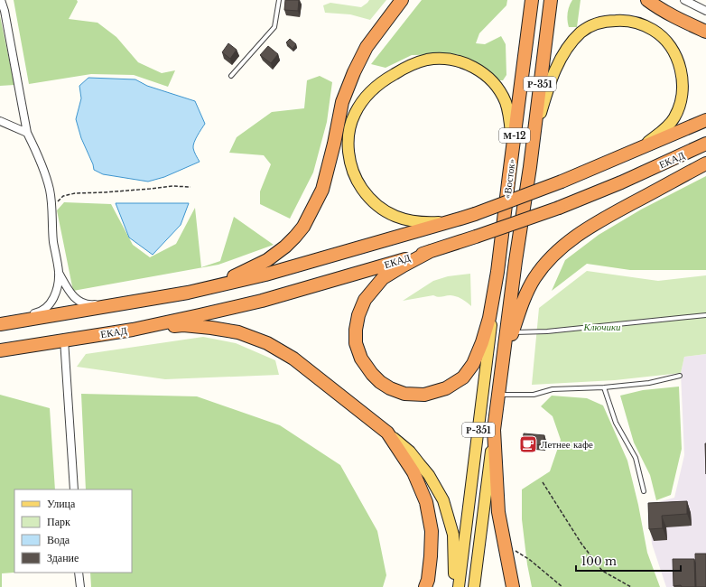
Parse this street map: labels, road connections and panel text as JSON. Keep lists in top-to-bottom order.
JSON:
{
  "streets": {
    "highway": [
      "Р-351",
      "М-12",
      "ЕКАД",
      "«Восток»"
    ]
  },
  "crossings": [
    ["Р-351", "«Восток»"],
    ["ЕКАД", "«Восток»"]
  ],
  "parks": ["Ключики"],
  "places": {
    "cafe": ["Летнее кафе"]
  },
  "legend": [
    "Улица",
    "Парк",
    "Вода",
    "Здание"
  ],
  "scale_bar": "100 m"
}
